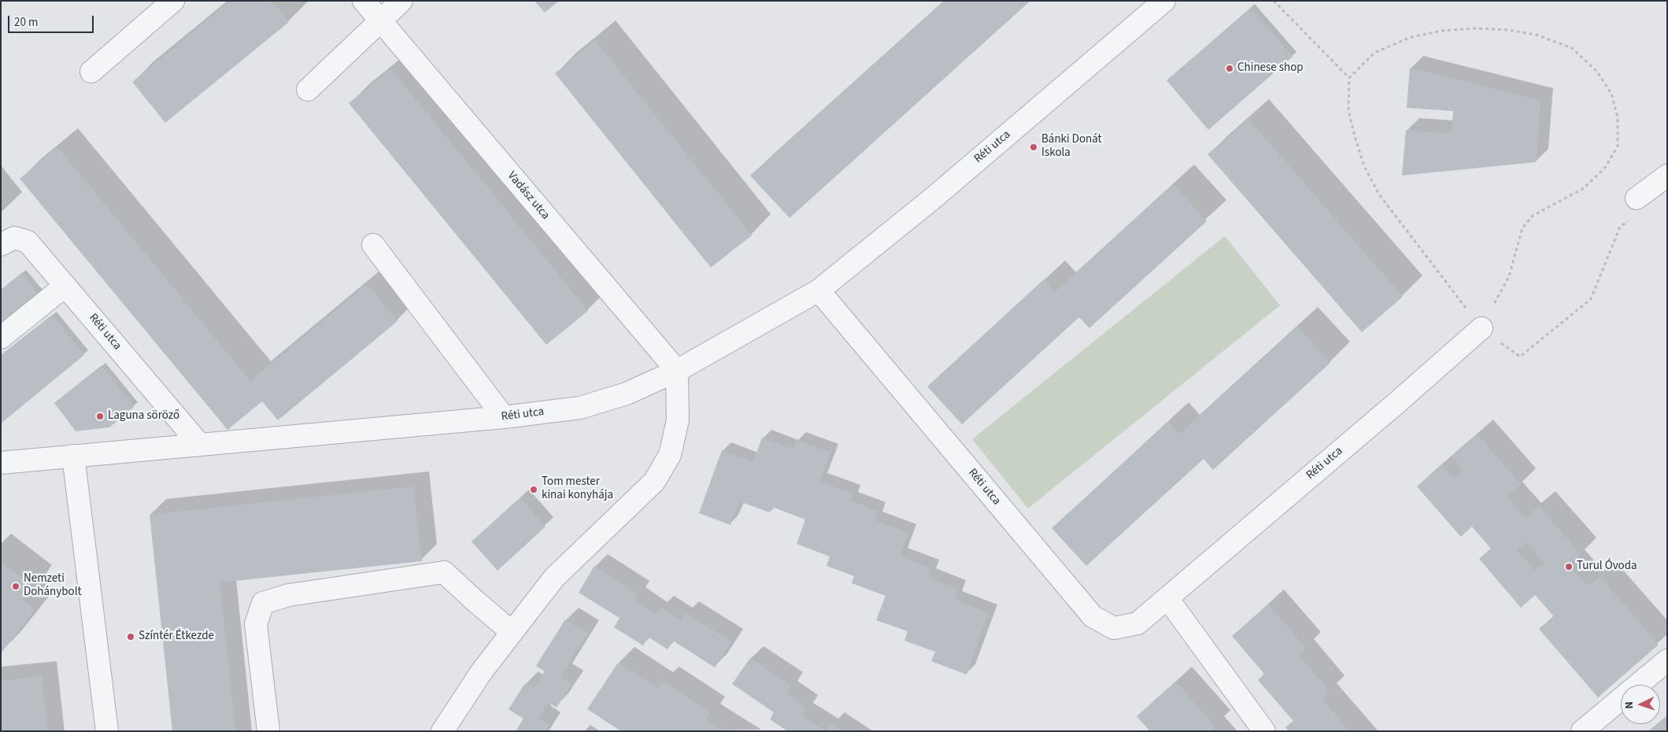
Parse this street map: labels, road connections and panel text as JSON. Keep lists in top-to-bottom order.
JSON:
{
  "streets": {
    "street": ["Réti utca", "Vadász utca"]
  },
  "crossings": [
    ["Réti utca", "Vadász utca"]
  ],
  "places": [
    "Chinese shop",
    "Bánki Donát Iskola",
    "Laguna söröző",
    "Tom mester kinai konyhája",
    "Turul Óvoda",
    "Nemzeti Dohánybolt",
    "Színtér Étkezde"
  ],
  "scale_bar": "20 m",
  "north": "left"
}
